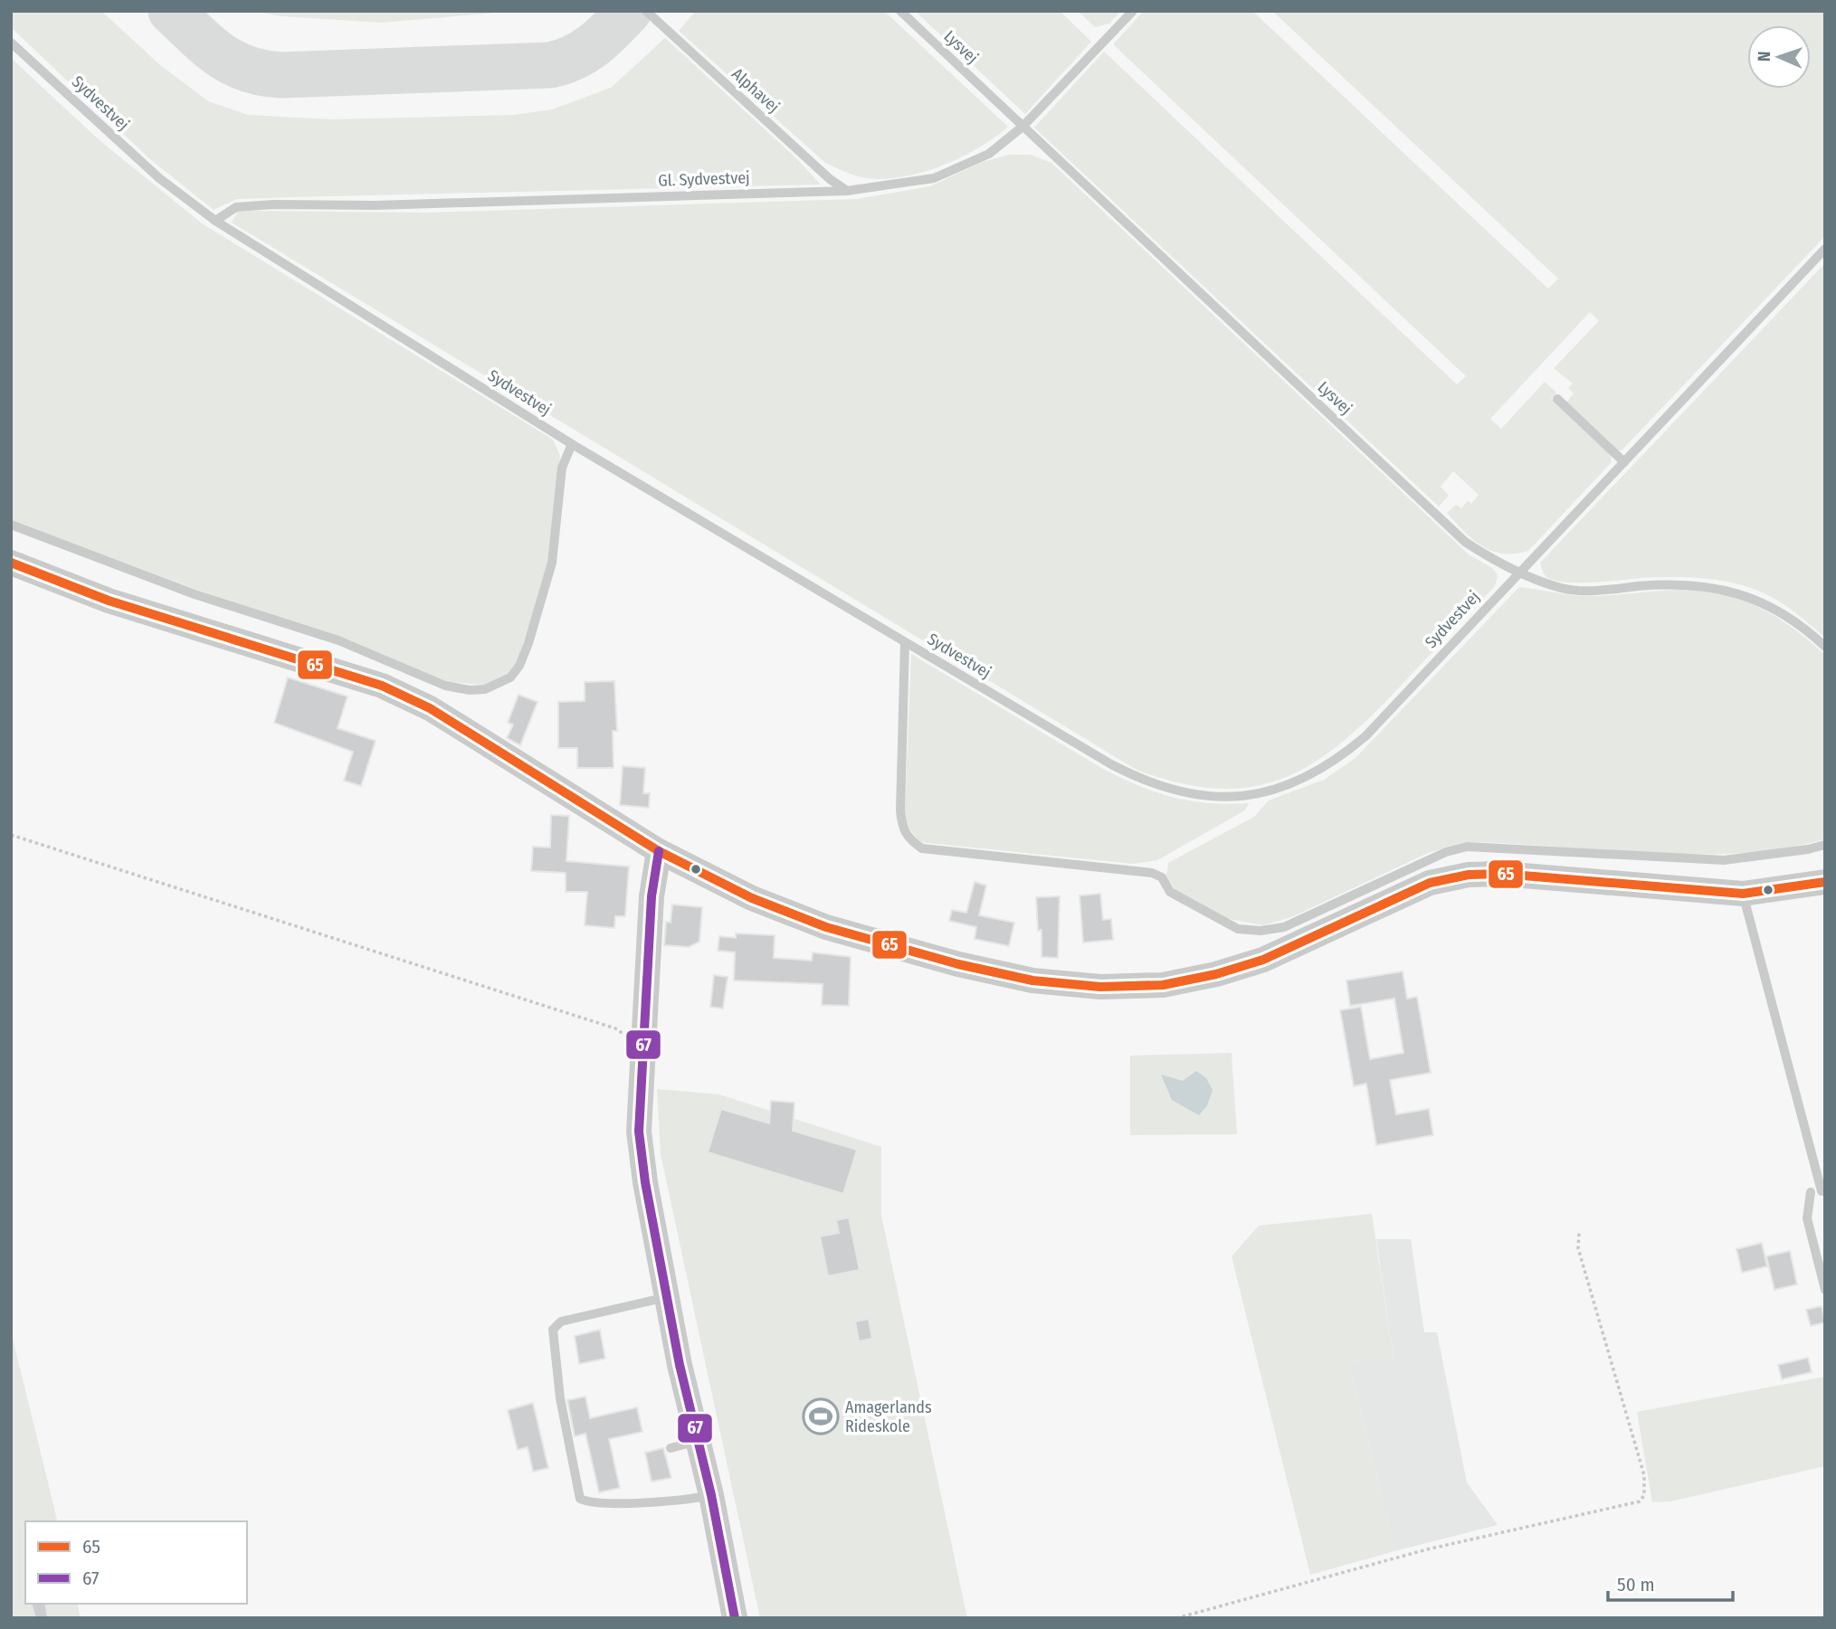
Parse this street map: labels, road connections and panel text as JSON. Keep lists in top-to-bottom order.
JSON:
{
  "streets": {
    "lane": [
      "Lysvej",
      "Alphavej",
      "Sydvestvej",
      "Gl. Sydvestvej"
    ]
  },
  "crossings": [
    ["Lysvej", "Sydvestvej"],
    ["Lysvej", "Gl. Sydvestvej"],
    ["Alphavej", "Gl. Sydvestvej"],
    ["Sydvestvej", "Gl. Sydvestvej"]
  ],
  "places": {
    "sports": ["Amagerlands Rideskole"]
  },
  "lines": ["transit line 65", "transit line 67"],
  "legend": ["65", "67"],
  "scale_bar": "50 m",
  "north": "left"
}
